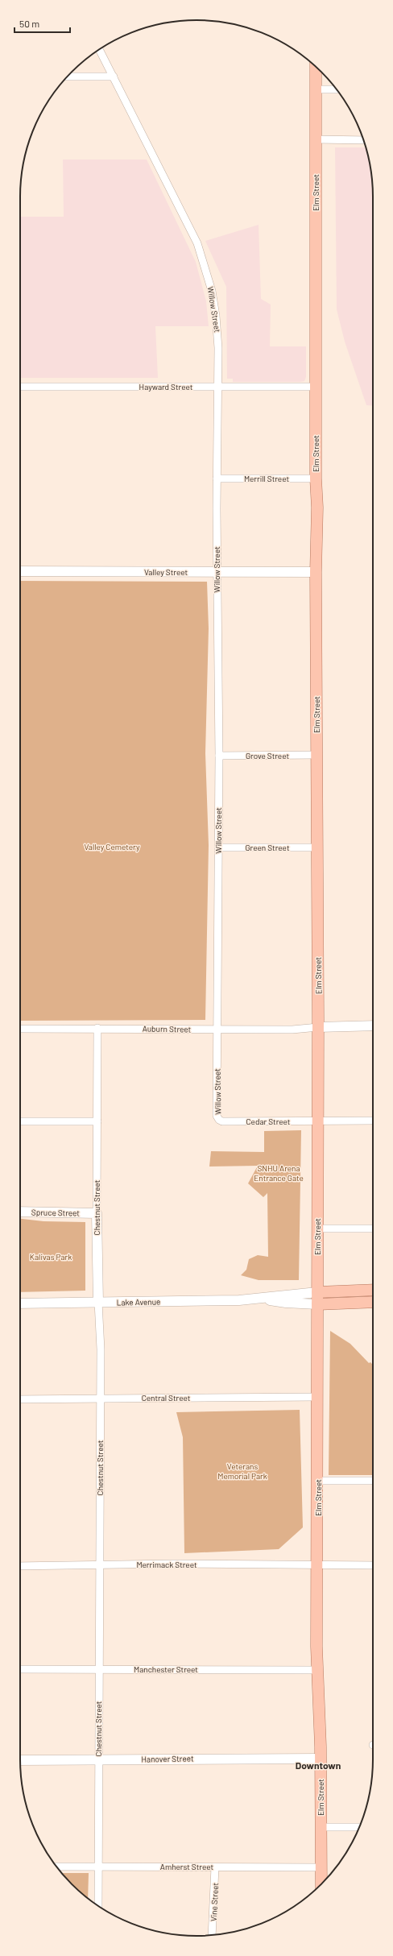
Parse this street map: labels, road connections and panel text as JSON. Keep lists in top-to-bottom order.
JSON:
{
  "streets": {
    "main road": ["Elm Street"],
    "street": [
      "Willow Street",
      "Hayward Street",
      "Merrill Street",
      "Valley Street",
      "Grove Street",
      "Green Street",
      "Auburn Street",
      "Cedar Street",
      "Chestnut Street",
      "Spruce Street",
      "Lake Avenue",
      "Central Street",
      "Merrimack Street",
      "Manchester Street",
      "Hanover Street",
      "Amherst Street",
      "Vine Street"
    ]
  },
  "crossings": [
    ["Elm Street", "Hayward Street"],
    ["Elm Street", "Merrill Street"],
    ["Elm Street", "Valley Street"],
    ["Elm Street", "Grove Street"],
    ["Elm Street", "Green Street"],
    ["Elm Street", "Auburn Street"],
    ["Elm Street", "Cedar Street"],
    ["Elm Street", "Lake Avenue"],
    ["Elm Street", "Central Street"],
    ["Elm Street", "Merrimack Street"],
    ["Elm Street", "Manchester Street"],
    ["Elm Street", "Hanover Street"],
    ["Elm Street", "Amherst Street"],
    ["Willow Street", "Hayward Street"],
    ["Willow Street", "Merrill Street"],
    ["Willow Street", "Valley Street"],
    ["Willow Street", "Grove Street"],
    ["Willow Street", "Green Street"],
    ["Willow Street", "Auburn Street"],
    ["Willow Street", "Cedar Street"],
    ["Auburn Street", "Chestnut Street"],
    ["Chestnut Street", "Spruce Street"],
    ["Chestnut Street", "Lake Avenue"],
    ["Chestnut Street", "Central Street"],
    ["Chestnut Street", "Merrimack Street"],
    ["Chestnut Street", "Manchester Street"],
    ["Chestnut Street", "Hanover Street"],
    ["Chestnut Street", "Amherst Street"],
    ["Amherst Street", "Vine Street"]
  ],
  "districts": ["Downtown"],
  "parks": [
    "Valley Cemetery",
    "SNHU Arena Entrance Gate",
    "Kalivas Park",
    "Veterans Memorial Park"
  ],
  "scale_bar": "50 m"
}
